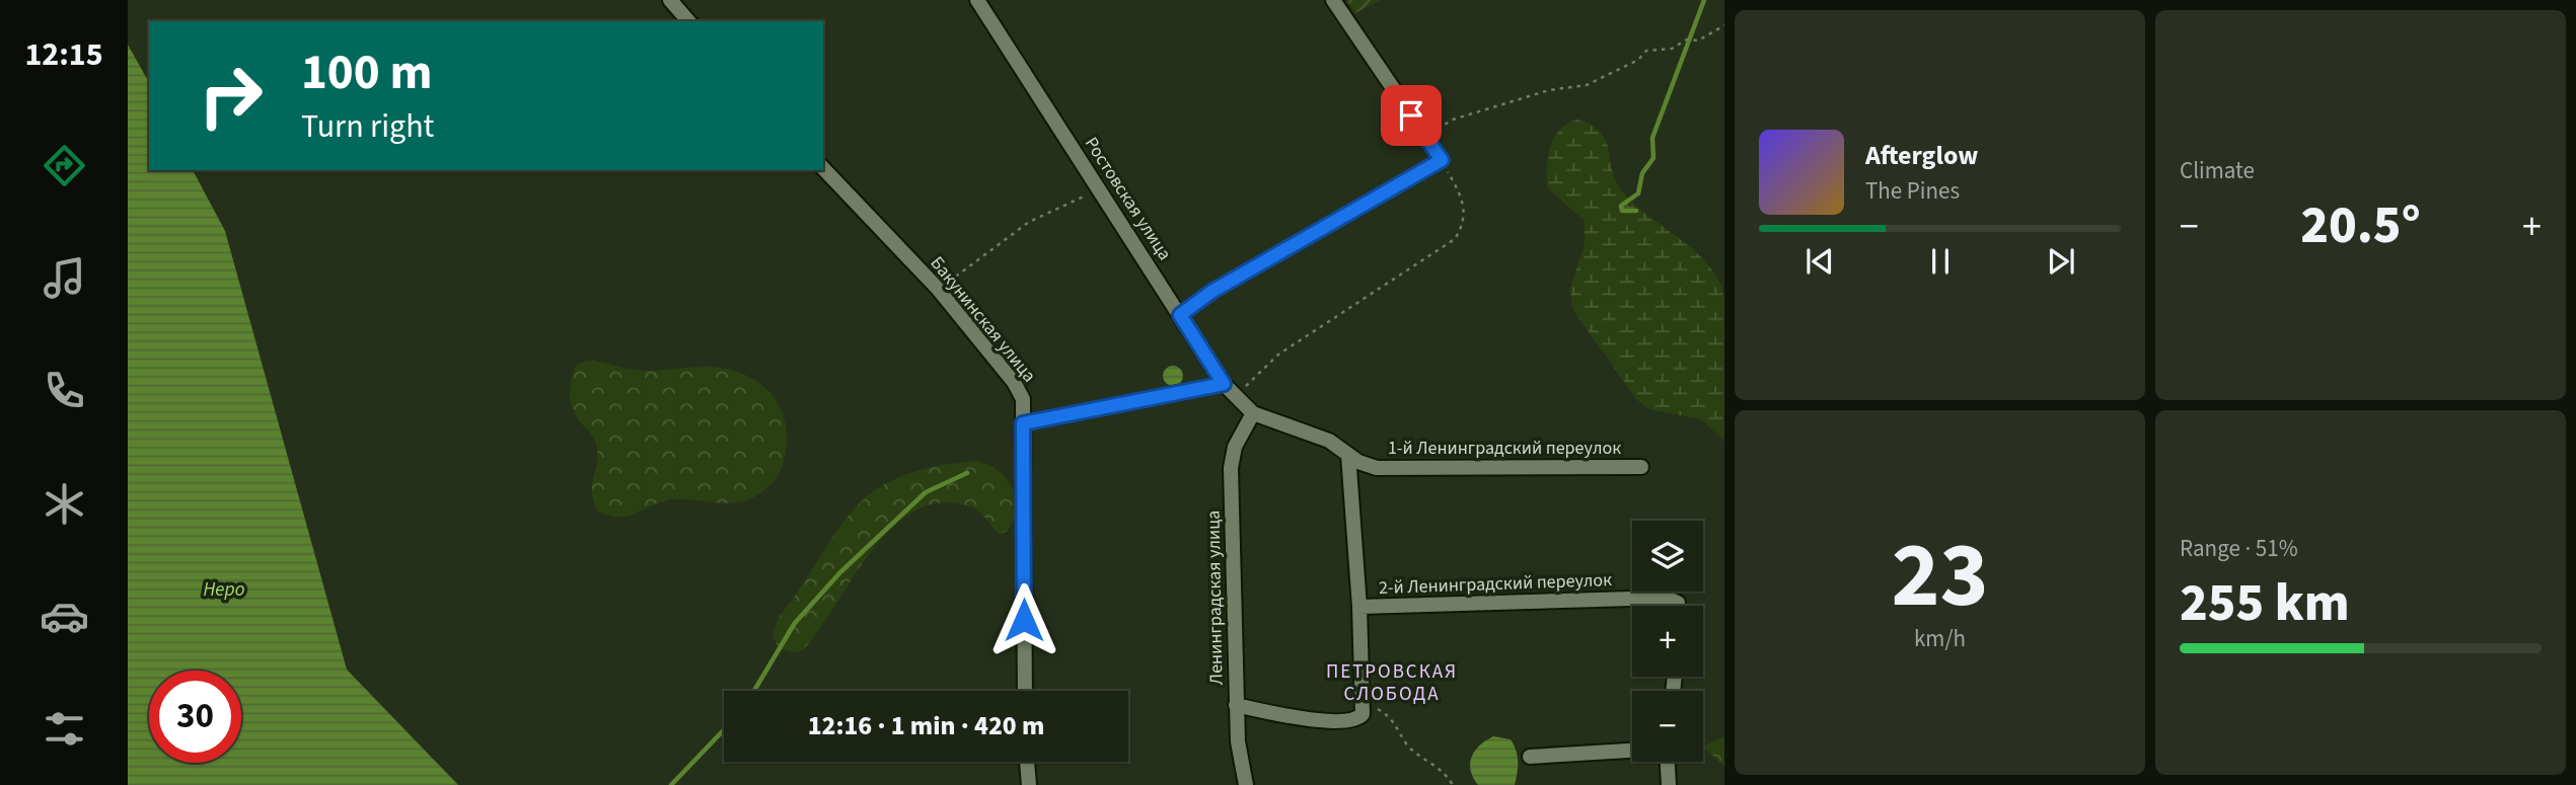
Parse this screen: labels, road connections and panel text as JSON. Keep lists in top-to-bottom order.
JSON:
{
  "streets": {
    "street": [
      "Ростовская улица",
      "Бакунинская улица",
      "1-й Ленинградский переулок",
      "2-й Ленинградский переулок",
      "Ленинградская улица"
    ]
  },
  "crossings": [
    ["Ростовская улица", "1-й Ленинградский переулок"],
    ["Ростовская улица", "Ленинградская улица"],
    ["1-й Ленинградский переулок", "Ленинградская улица"]
  ],
  "districts": ["ПЕТРОВСКАЯ СЛОБОДА"],
  "water": ["Неро"],
  "page": {
    "tabs": "12:15",
    "tile": [
      "Climate",
      ["23", "km/h"],
      ["Range · 51%", "255 km"]
    ],
    "turn": ["100 m", "Turn right"],
    "song": ["Afterglow", "The Pines"],
    "heat": ["−", "20.5°", "+"],
    "map_buttons": ["+", "−"],
    "limit": "30",
    "trip": "12:16 · 1 min · 420 m"
  }
}
